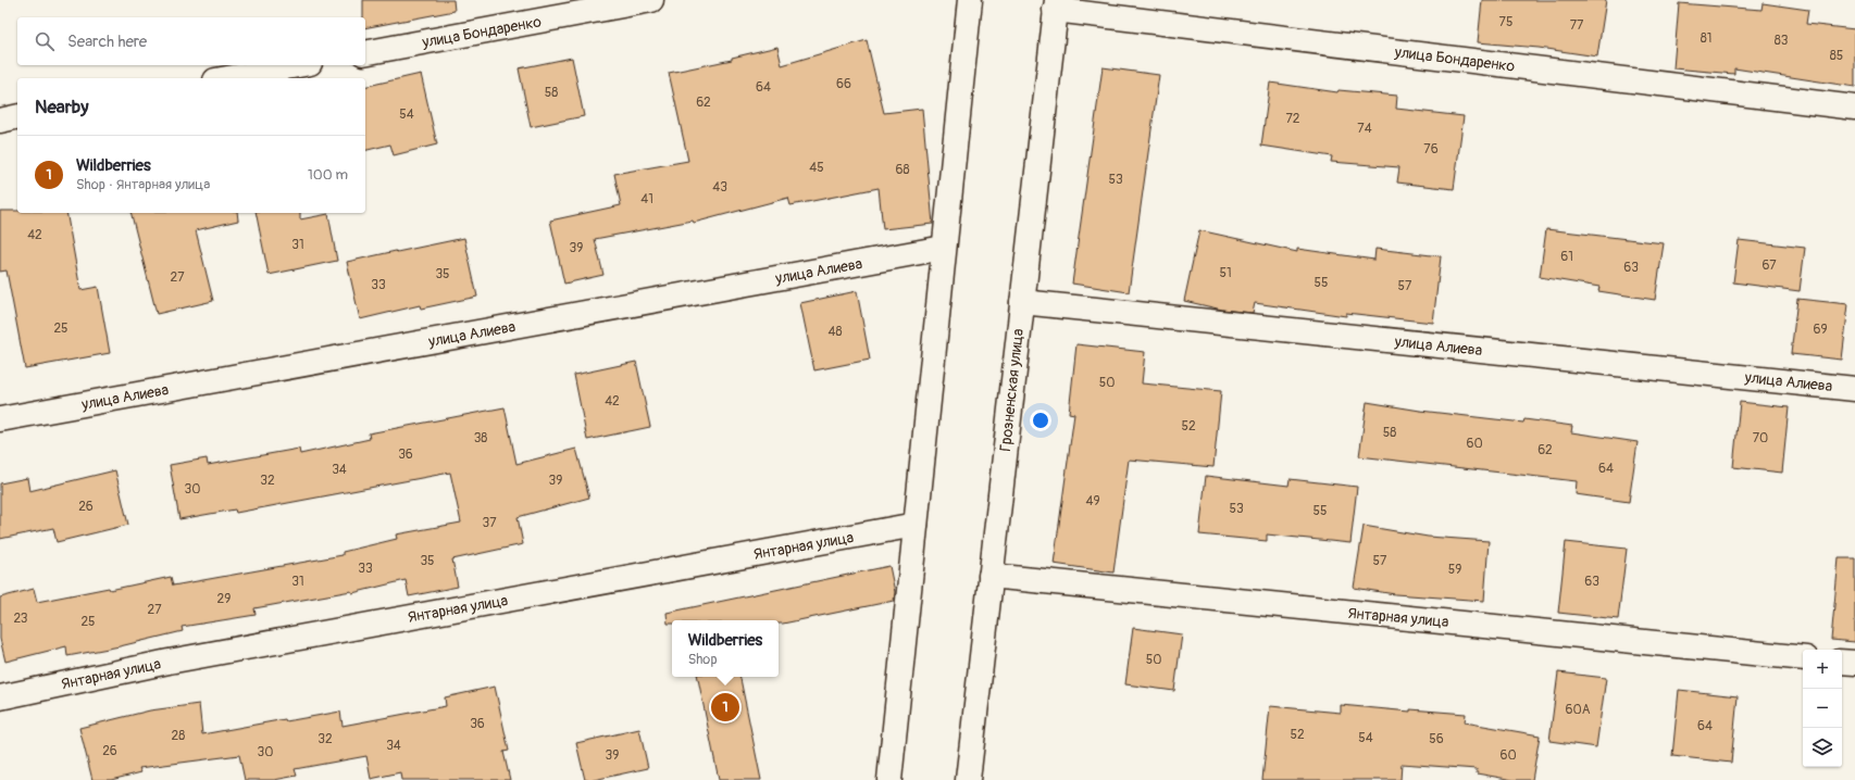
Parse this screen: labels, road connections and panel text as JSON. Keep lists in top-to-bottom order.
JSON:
{
  "streets": {
    "street": [
      "улица Бондаренко",
      "улица Алиева",
      "Грозненская улица",
      "Янтарная улица"
    ]
  },
  "crossings": [
    ["улица Бондаренко", "Грозненская улица"],
    ["улица Алиева", "Грозненская улица"],
    ["Грозненская улица", "Янтарная улица"]
  ],
  "house_numbers": [
    "75",
    "77",
    "81",
    "83",
    "85",
    "66",
    "64",
    "58",
    "62",
    "54",
    "72",
    "74",
    "76",
    "45",
    "68",
    "53",
    "43",
    "41",
    "42",
    "31",
    "39",
    "61",
    "67",
    "63",
    "51",
    "35",
    "27",
    "55",
    "33",
    "57",
    "25",
    "69",
    "48",
    "50",
    "42",
    "52",
    "58",
    "38",
    "70",
    "60",
    "62",
    "36",
    "64",
    "34",
    "32",
    "39",
    "30",
    "49",
    "26",
    "53",
    "55",
    "37",
    "35",
    "57",
    "33",
    "59",
    "31",
    "63",
    "29",
    "27",
    "23",
    "25",
    "50",
    "60А",
    "36",
    "64",
    "52",
    "28",
    "54",
    "32",
    "56",
    "34",
    "26",
    "30",
    "39",
    "60"
  ],
  "page": {
    "search": "Search here",
    "heading": "Nearby",
    "list": [
      {
        "mark": "1",
        "name": "Wildberries",
        "note": "Shop · Янтарная улица",
        "value": "100 m"
      }
    ],
    "popup": ["Wildberries", "Shop"],
    "map_buttons": ["+", "−"],
    "pins": "1"
  }
}
